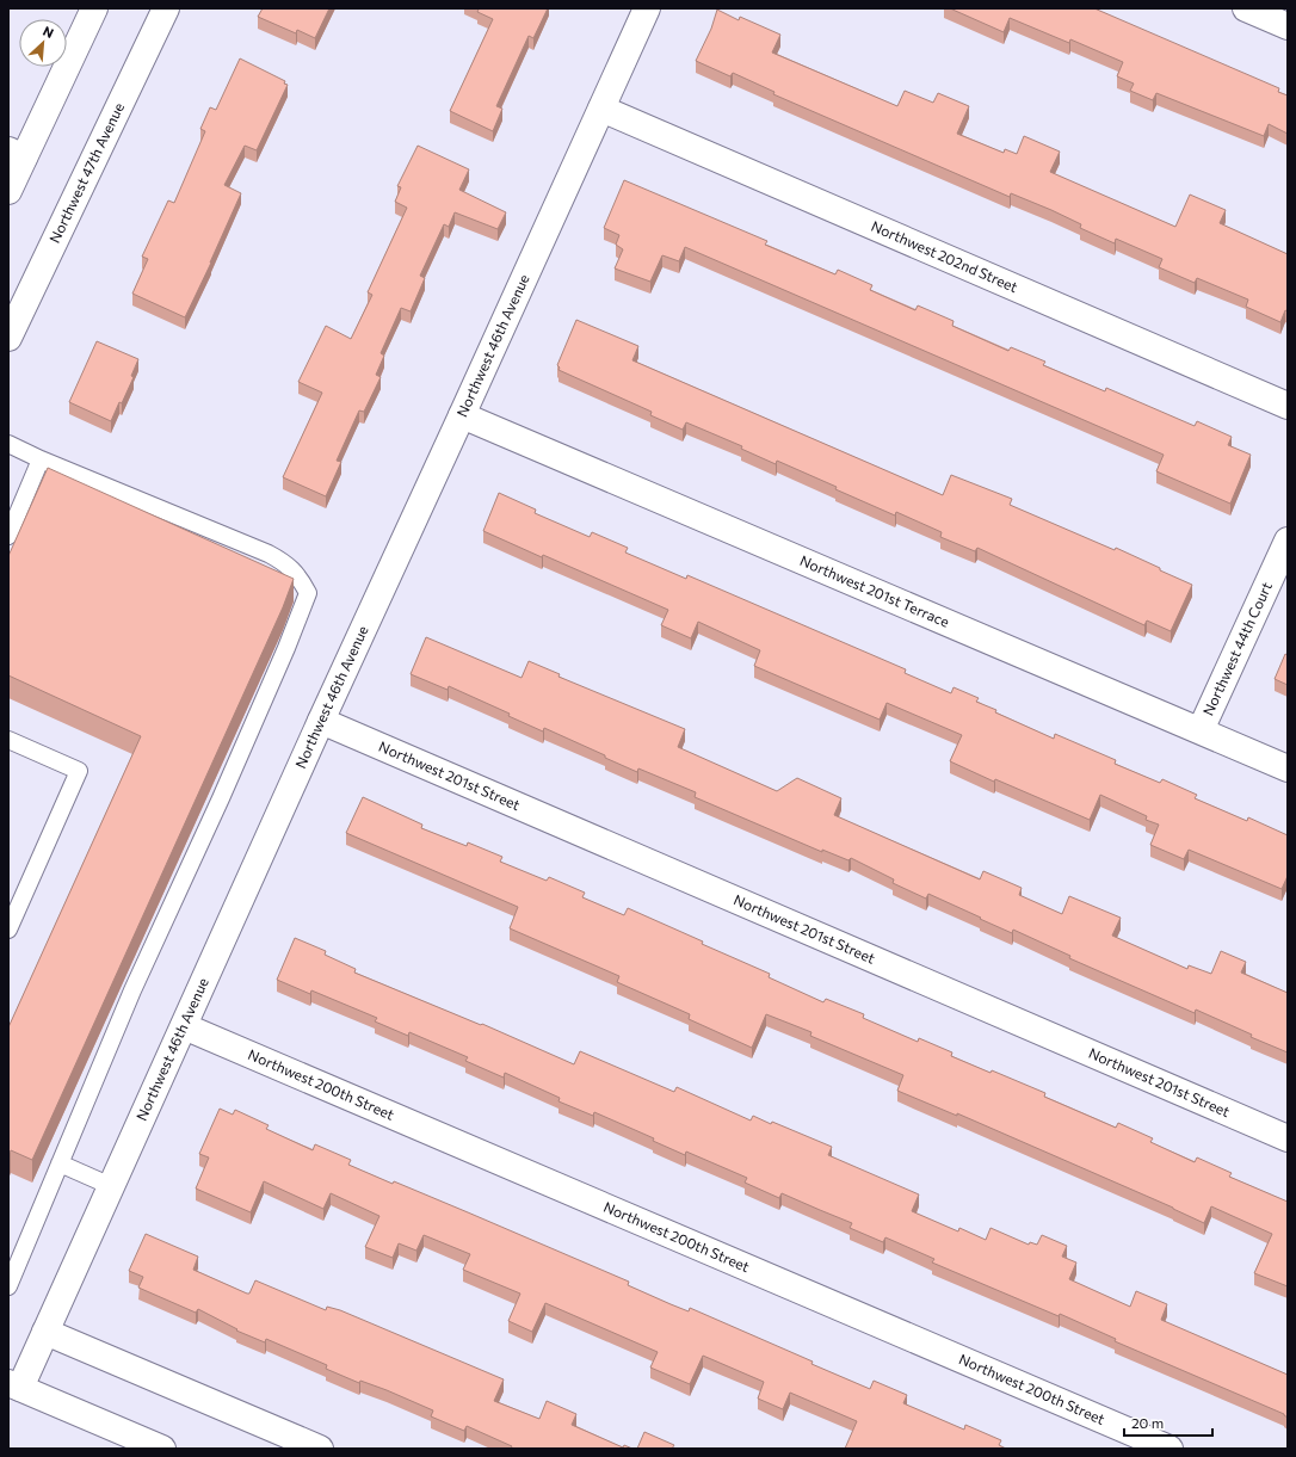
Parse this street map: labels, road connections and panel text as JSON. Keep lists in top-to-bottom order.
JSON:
{
  "streets": {
    "street": [
      "Northwest 47th Avenue",
      "Northwest 202nd Street",
      "Northwest 46th Avenue",
      "Northwest 201st Terrace",
      "Northwest 44th Court",
      "Northwest 201st Street",
      "Northwest 200th Street"
    ]
  },
  "crossings": [
    ["Northwest 202nd Street", "Northwest 46th Avenue"],
    ["Northwest 46th Avenue", "Northwest 201st Terrace"],
    ["Northwest 46th Avenue", "Northwest 201st Street"],
    ["Northwest 46th Avenue", "Northwest 200th Street"],
    ["Northwest 201st Terrace", "Northwest 44th Court"]
  ],
  "scale_bar": "20 m",
  "north": "top right"
}
